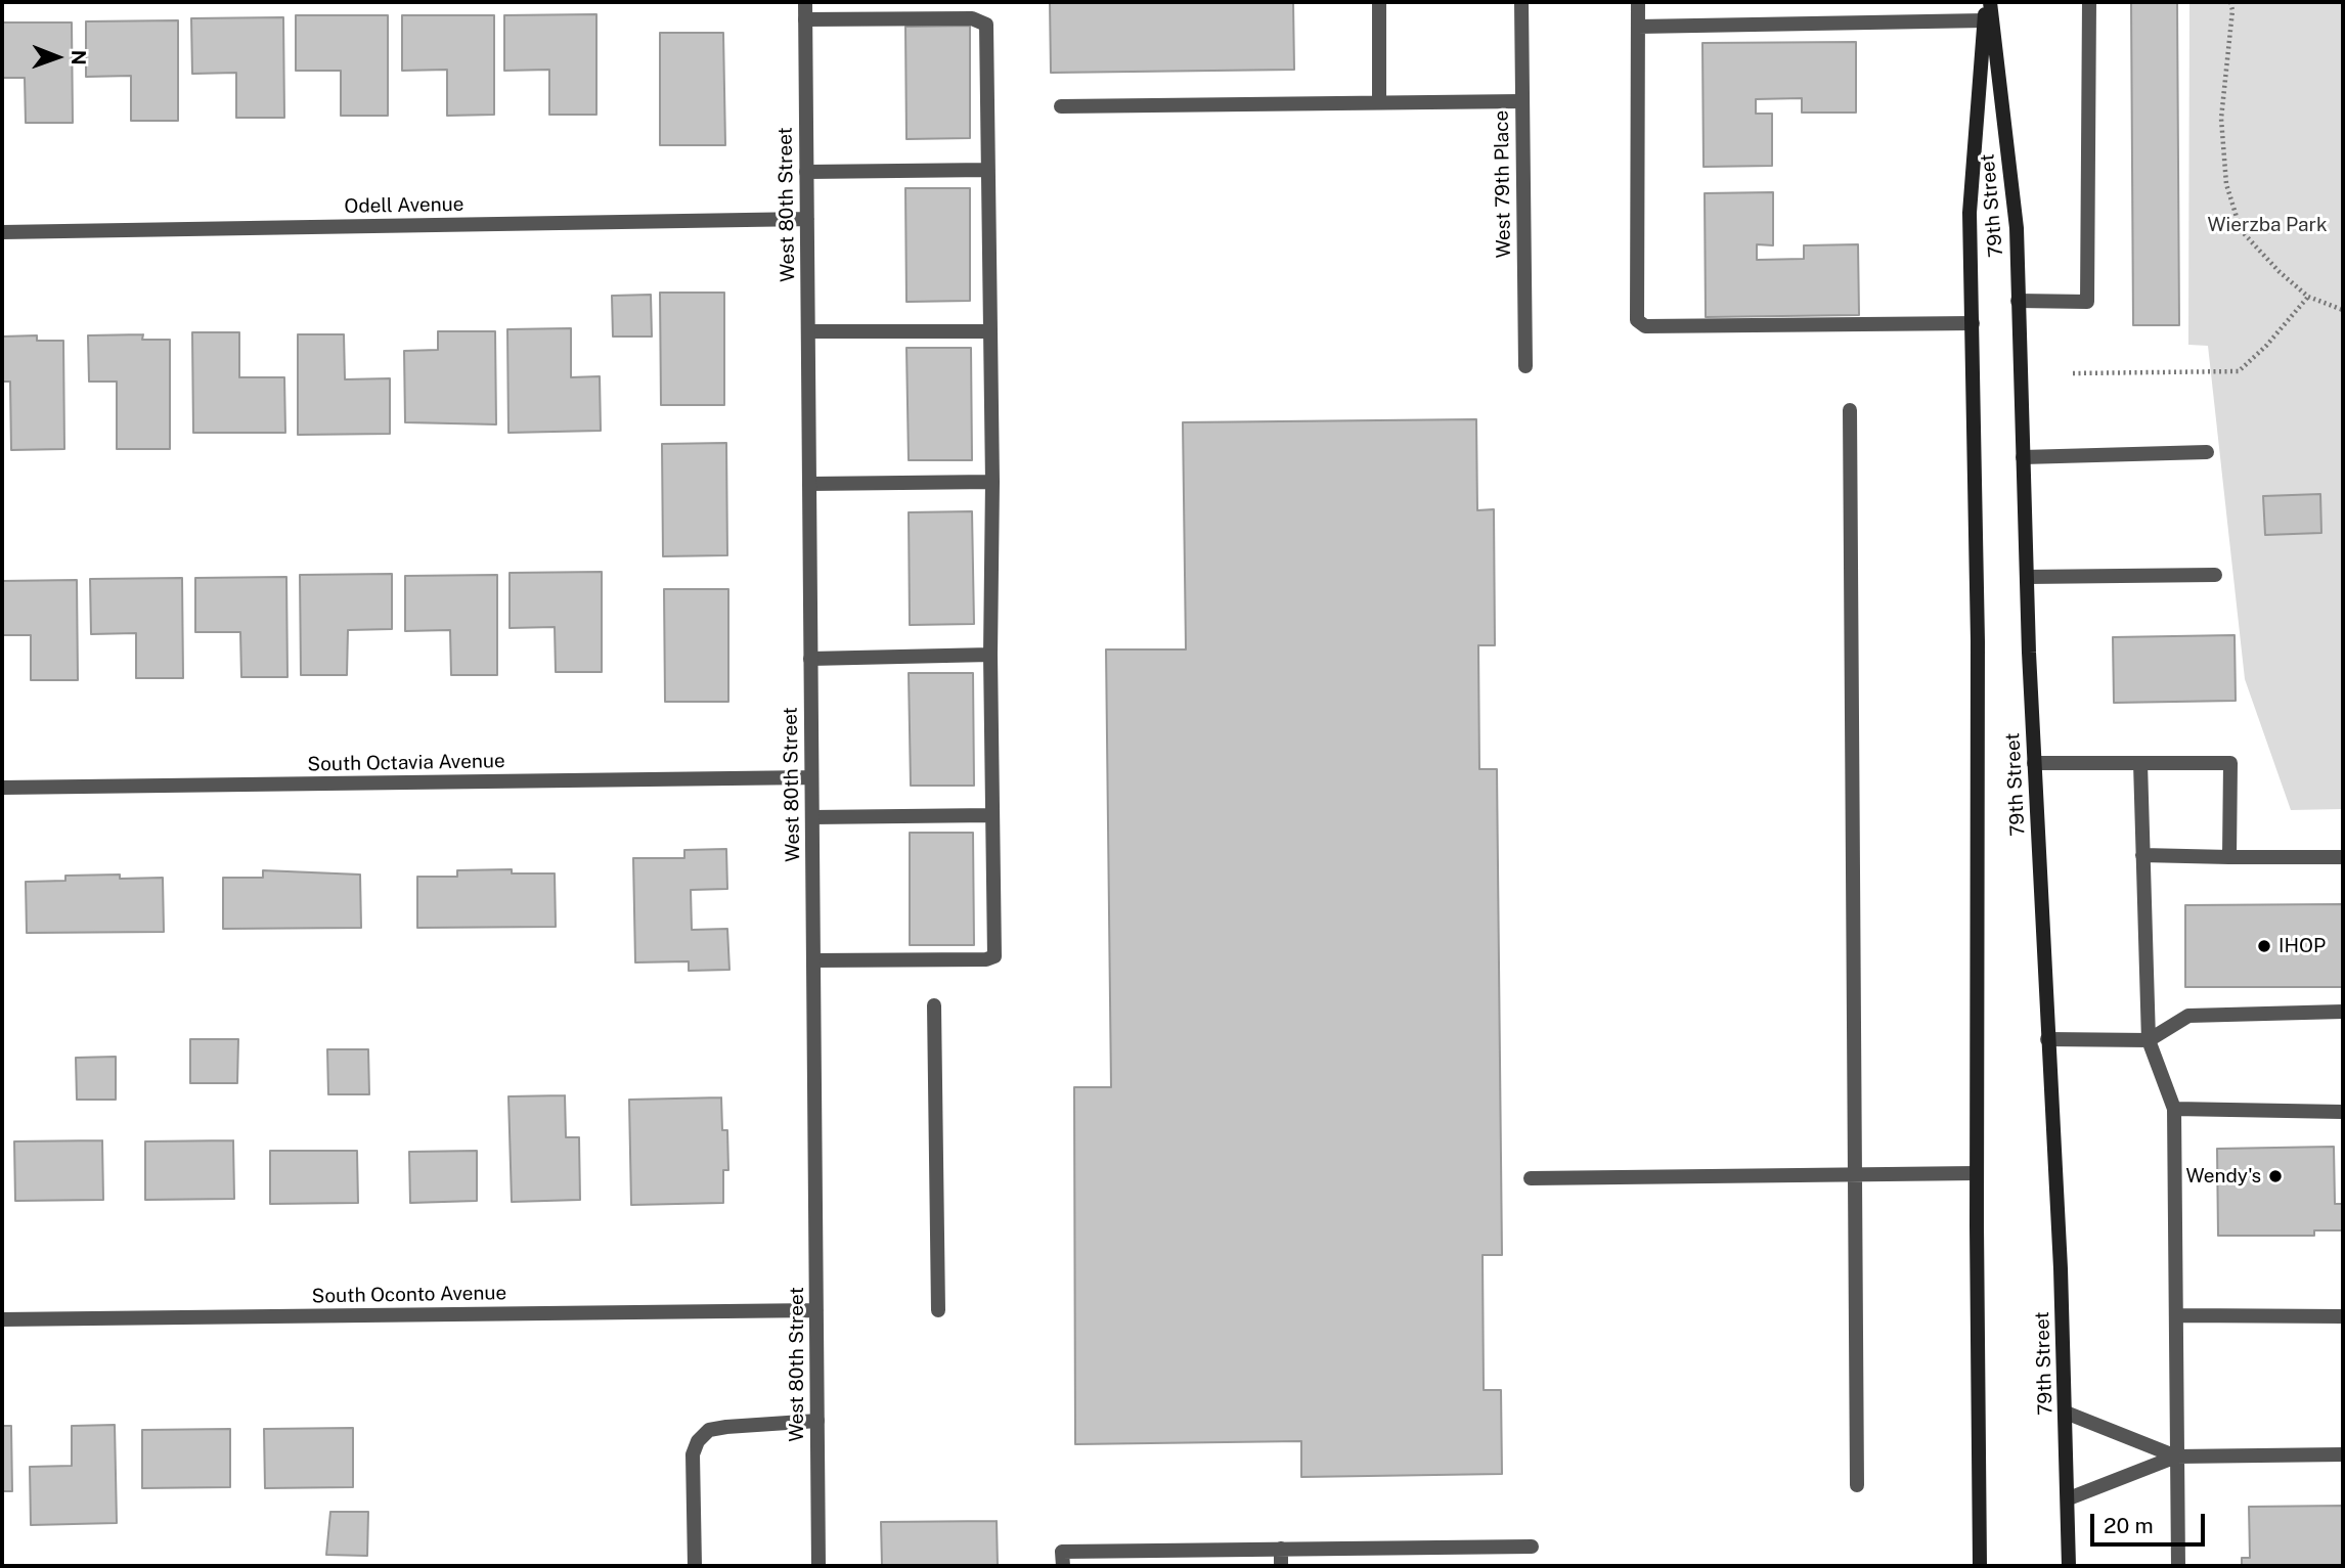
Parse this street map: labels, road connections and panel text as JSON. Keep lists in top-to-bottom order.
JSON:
{
  "streets": {
    "main road": ["79th Street"],
    "street": [
      "West 79th Place",
      "West 80th Street",
      "Odell Avenue",
      "South Octavia Avenue",
      "South Oconto Avenue"
    ]
  },
  "crossings": [
    ["West 80th Street", "Odell Avenue"],
    ["West 80th Street", "South Octavia Avenue"],
    ["West 80th Street", "South Oconto Avenue"]
  ],
  "parks": ["Wierzba Park"],
  "places": ["IHOP", "Wendy's"],
  "scale_bar": "20 m",
  "north": "right"
}
